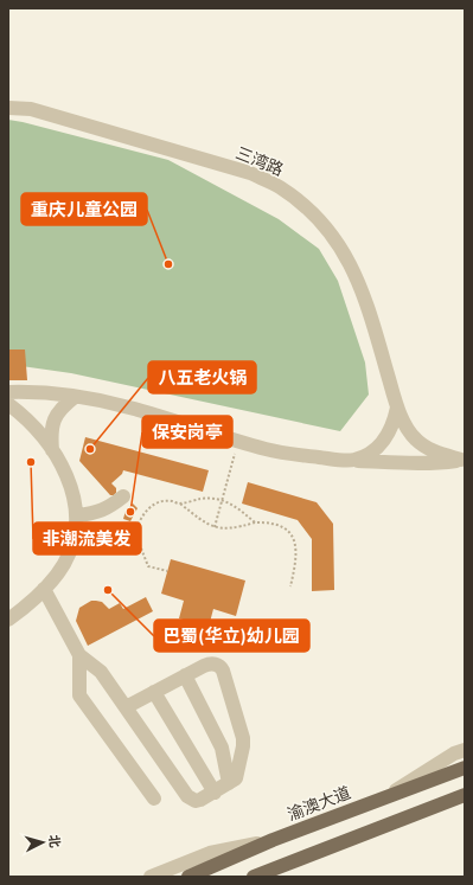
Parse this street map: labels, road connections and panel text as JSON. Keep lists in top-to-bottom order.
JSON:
{
  "streets": {
    "main road": ["渝澳大道"],
    "street": ["三湾路"]
  },
  "places": [
    "重庆儿童公园",
    "八五老火锅",
    "非潮流美发",
    "保安岗亭",
    "巴蜀(华立)幼儿园"
  ],
  "north": "right"
}
